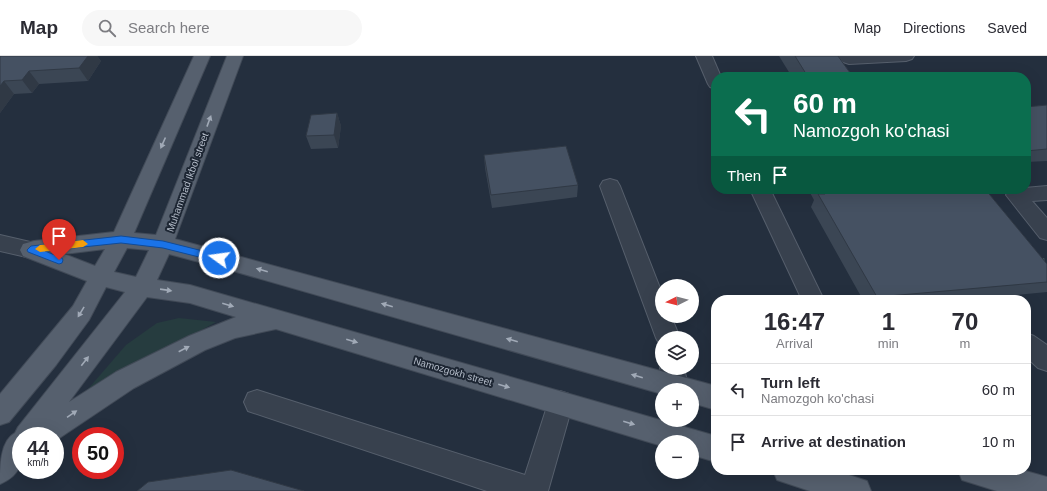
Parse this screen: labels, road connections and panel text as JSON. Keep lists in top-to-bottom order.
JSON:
{
  "streets": {
    "main road": ["Muhammad Ikbol street", "Namozgokh street"]
  },
  "crossings": [
    ["Muhammad Ikbol street", "Namozgokh street"]
  ],
  "north": "left",
  "page": {
    "header": "Map",
    "search": "Search here",
    "nav": ["Map", "Directions", "Saved"],
    "turn": ["60 m", "Namozgoh ko'chasi"],
    "then": "Then",
    "map_buttons": ["+", "−"],
    "eta": [
      "16:47",
      "Arrival",
      "1",
      "min",
      "70",
      "m"
    ],
    "list": [
      {
        "name": "Turn left",
        "note": "Namozgoh ko'chasi",
        "value": "60 m"
      },
      {
        "name": "Arrive at destination",
        "value": "10 m"
      }
    ],
    "speed": "44 km/h",
    "limit": "50"
  }
}
